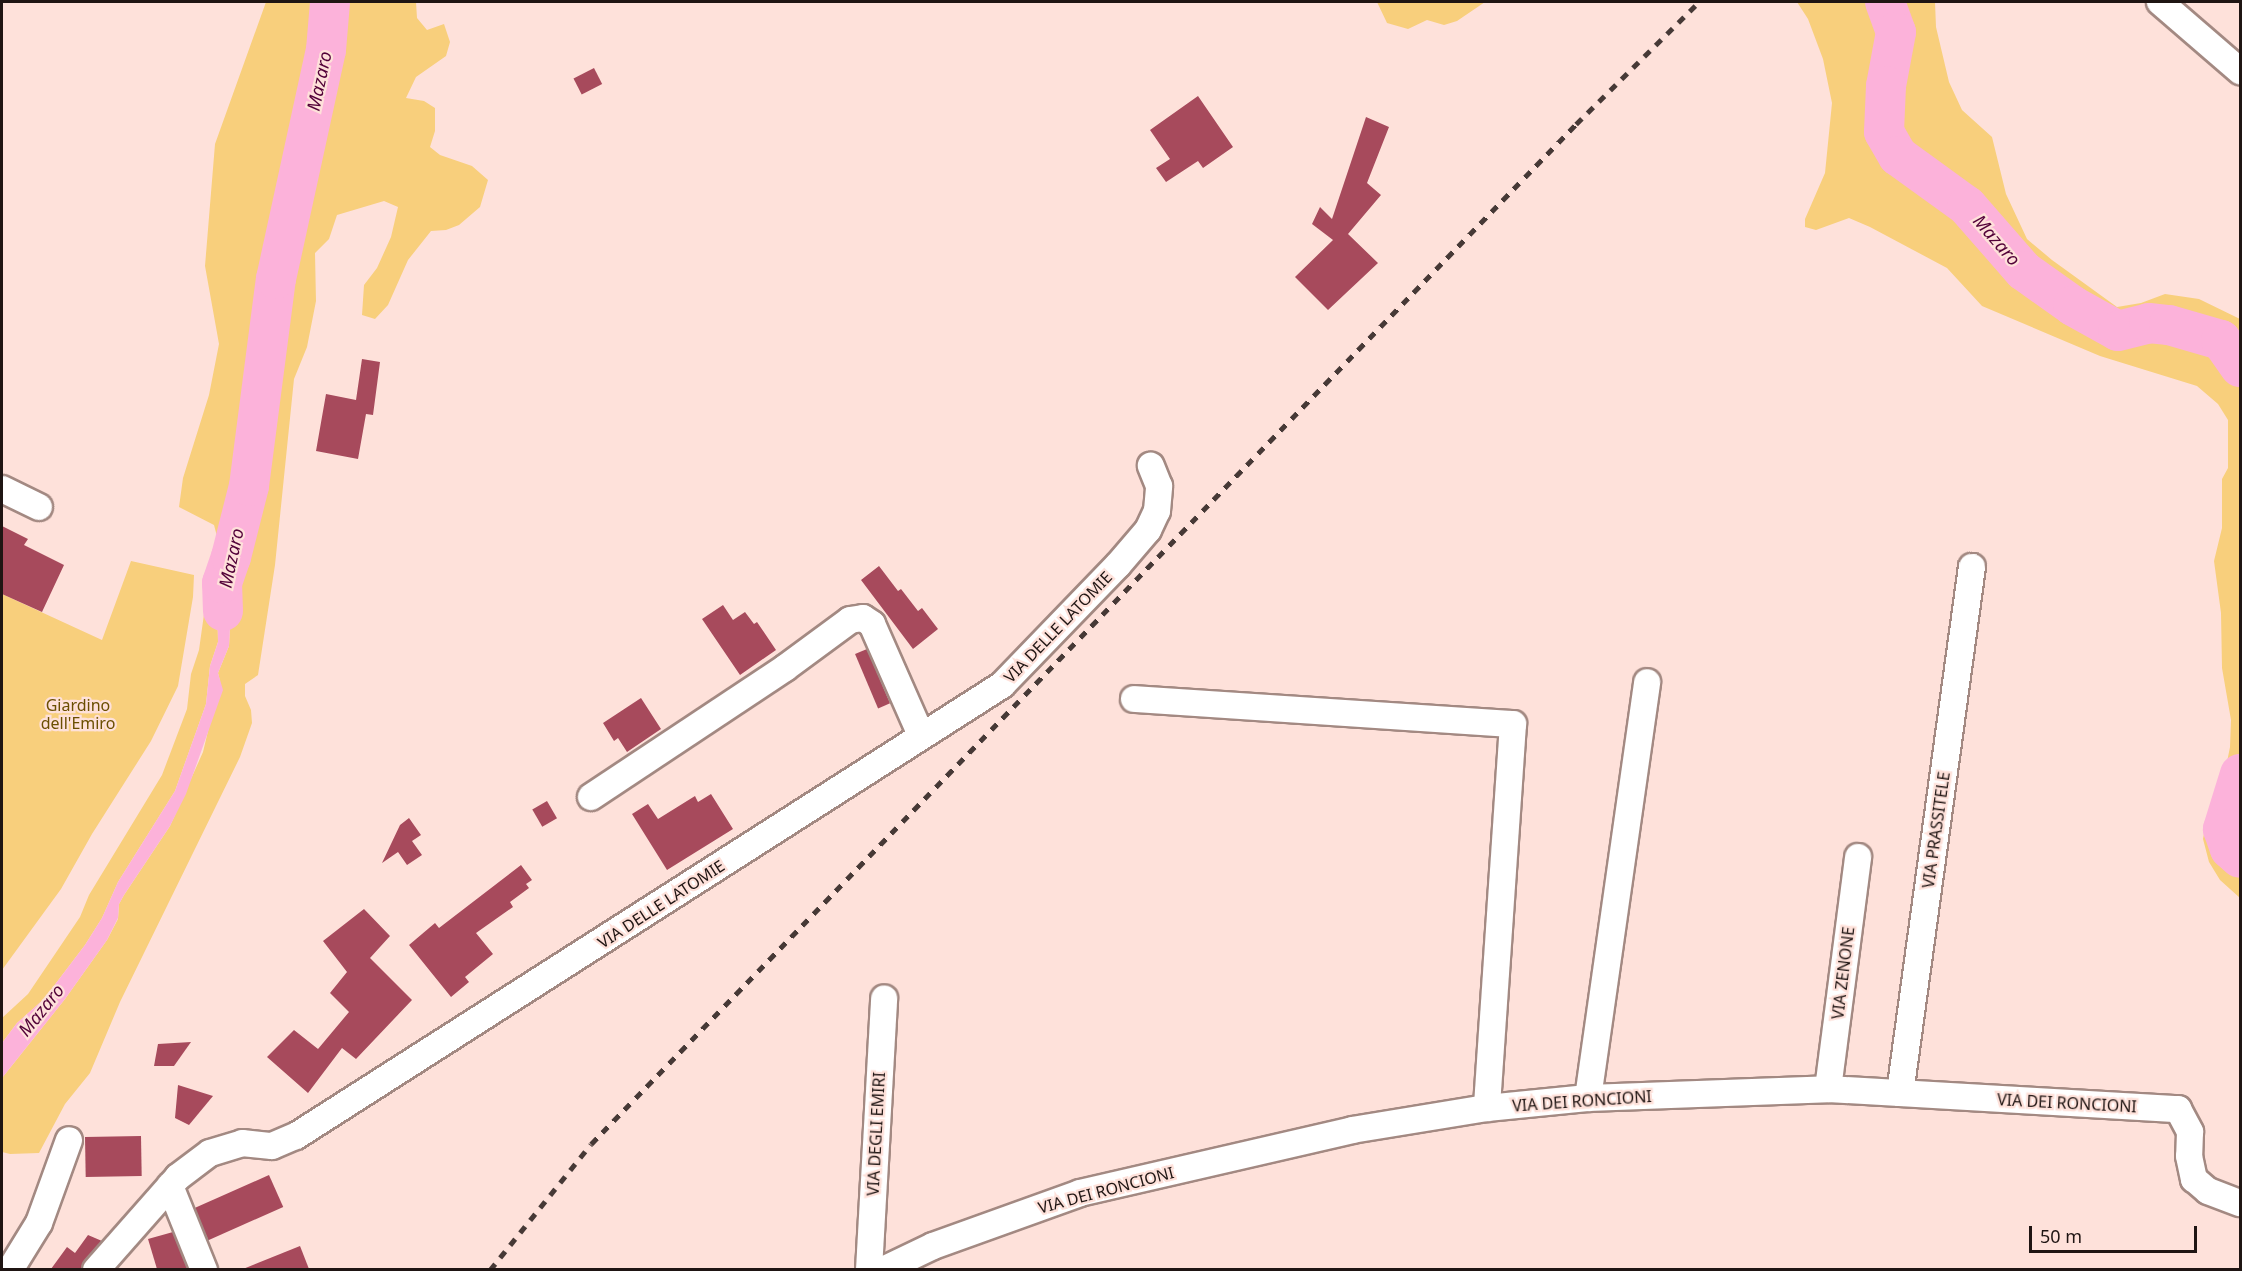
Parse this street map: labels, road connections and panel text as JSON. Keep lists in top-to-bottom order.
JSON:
{
  "streets": {
    "street": [
      "VIA DELLE LATOMIE",
      "VIA PRASSITELE",
      "VIA ZENONE",
      "VIA DEI RONCIONI",
      "VIA DEGLI EMIRI"
    ]
  },
  "crossings": [
    ["VIA PRASSITELE", "VIA DEI RONCIONI"],
    ["VIA ZENONE", "VIA DEI RONCIONI"]
  ],
  "water": ["Mazaro"],
  "parks": ["Giardino dell'Emiro"],
  "scale_bar": "50 m"
}
